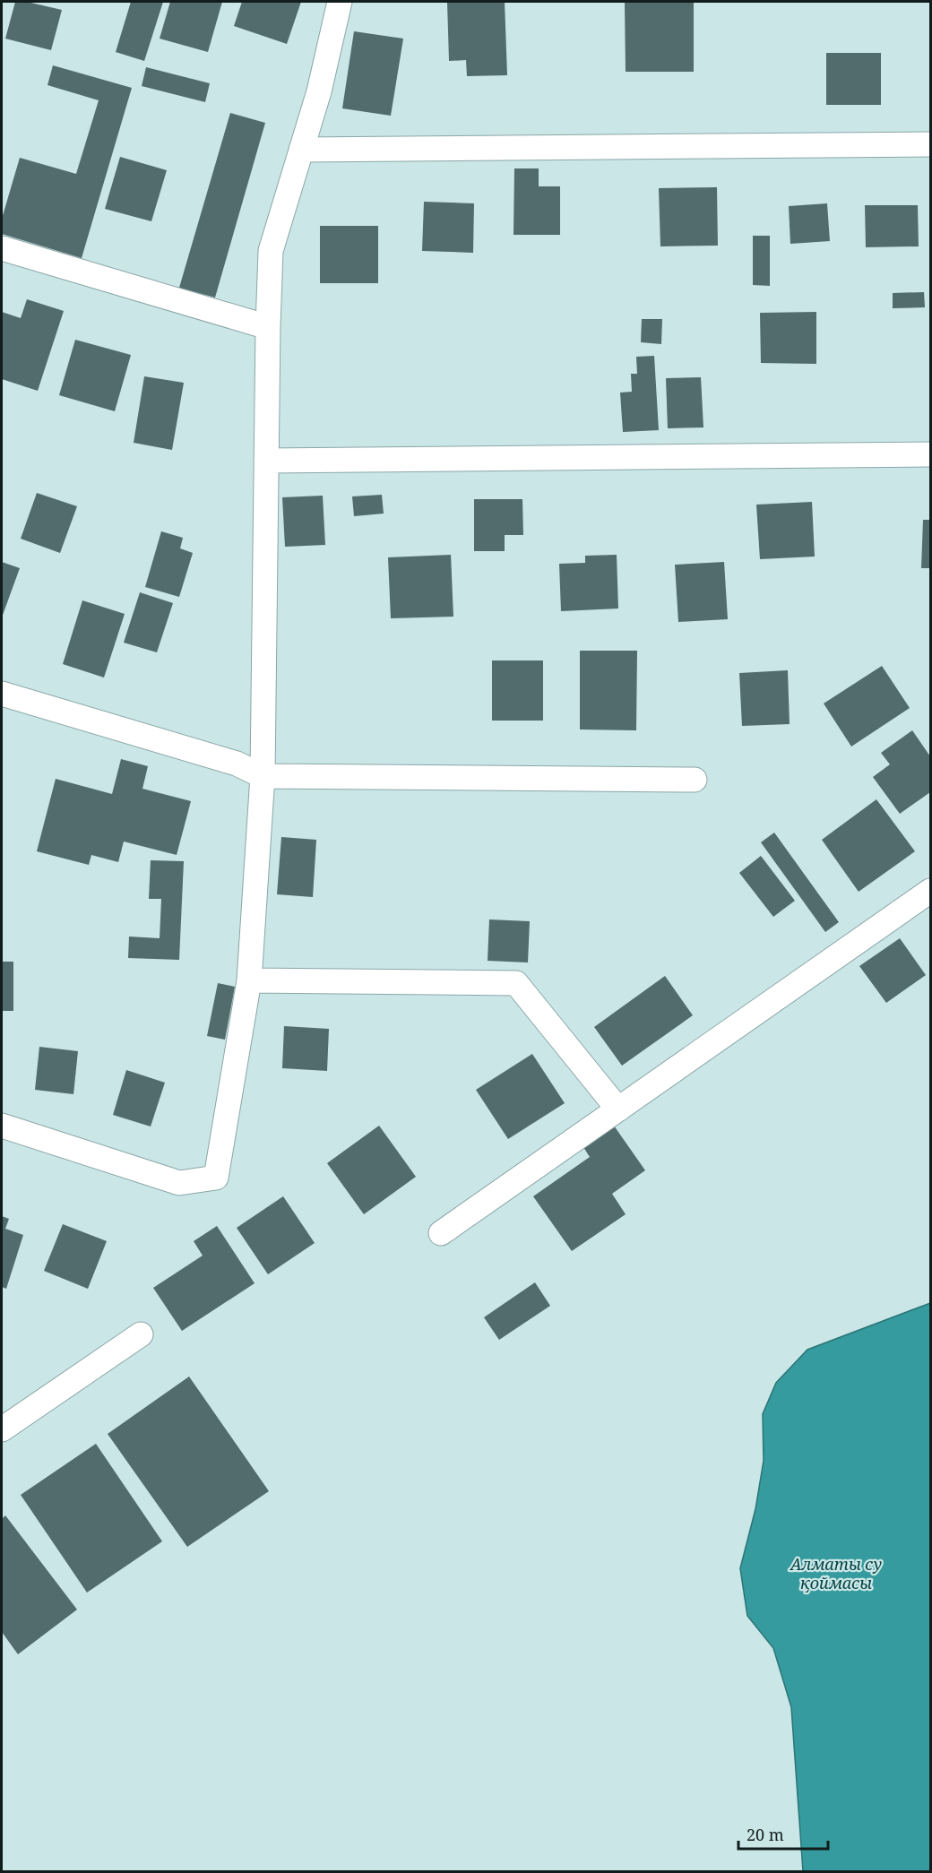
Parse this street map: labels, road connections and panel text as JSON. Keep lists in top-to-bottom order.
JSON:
{
  "water": ["Алматы су қоймасы"],
  "scale_bar": "20 m"
}
